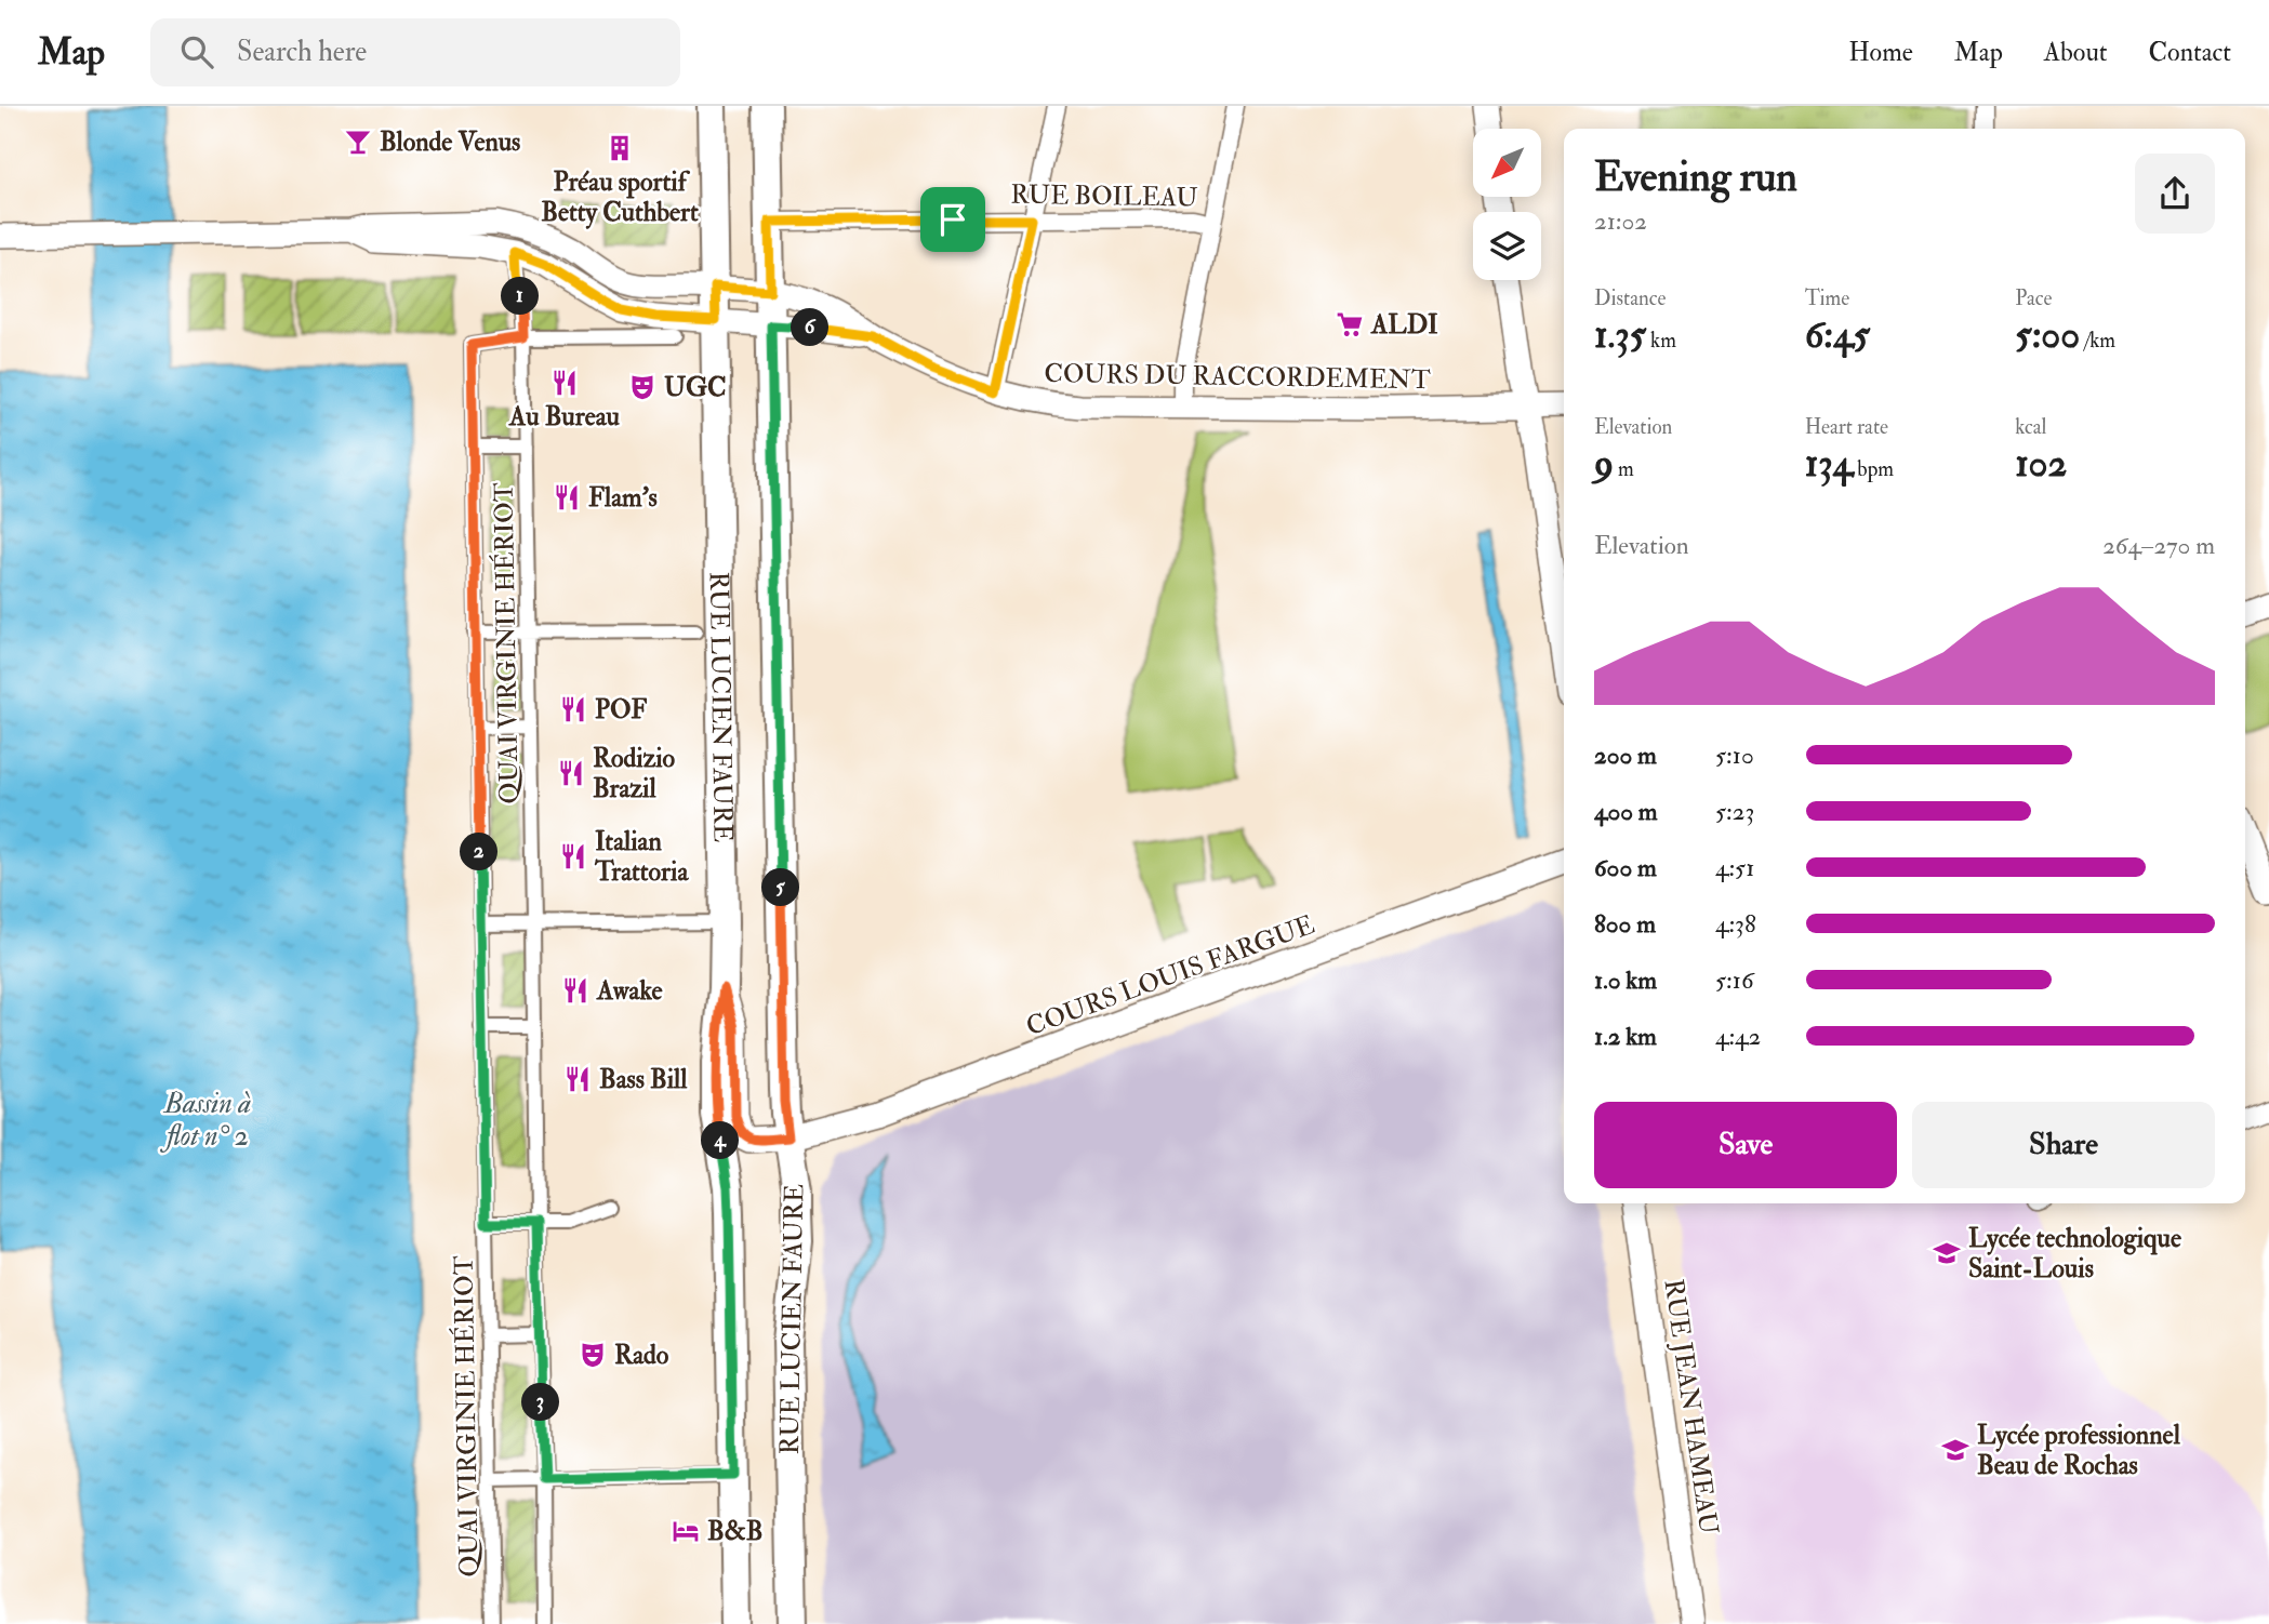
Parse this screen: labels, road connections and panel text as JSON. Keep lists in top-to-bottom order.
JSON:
{
  "streets": {
    "main road": ["RUE LUCIEN FAURE", "COURS LOUIS FARGUE"],
    "street": [
      "RUE BOILEAU",
      "COURS DU RACCORDEMENT",
      "QUAI VIRGINIE HÉRIOT",
      "RUE JEAN HAMEAU"
    ]
  },
  "crossings": [
    ["RUE BOILEAU", "RUE LUCIEN FAURE"],
    ["COURS DU RACCORDEMENT", "QUAI VIRGINIE HÉRIOT"],
    ["COURS DU RACCORDEMENT", "RUE LUCIEN FAURE"],
    ["RUE LUCIEN FAURE", "COURS LOUIS FARGUE"]
  ],
  "water": ["Bassin à flot n° 2"],
  "places": {
    "bar": ["Blonde Venus"],
    "building": ["Préau sportif Betty Cuthbert"],
    "supermarket": ["ALDI"],
    "restaurant": [
      "Au Bureau",
      "Flam's",
      "POF",
      "Rodizio Brazil",
      "Italian Trattoria",
      "Awake",
      "Bass Bill"
    ],
    "theatre": ["UGC", "Rado"],
    "school or university": ["Lycée technologique Saint-Louis", "Lycée professionnel Beau de Rochas"],
    "hotel": ["B&B"]
  },
  "north": "bottom left",
  "page": {
    "header": "Map",
    "search": "Search here",
    "nav": [
      "Home",
      "Map",
      "About",
      "Contact"
    ],
    "heading": ["Evening run", "21:02"],
    "stats": [
      ["Distance", "1.35 km"],
      ["Time", "6:45"],
      ["Pace", "5:00 /km"],
      ["Elevation", "9 m"],
      ["Heart rate", "134 bpm"],
      ["kcal", "102"]
    ],
    "pins": [
      "1",
      "6",
      "2",
      "5",
      "4",
      "3"
    ],
    "chart": ["Elevation", "264–270 m"],
    "list": [
      {
        "name": "200 m",
        "note": "5:10"
      },
      {
        "name": "400 m",
        "note": "5:23"
      },
      {
        "name": "600 m",
        "note": "4:51"
      },
      {
        "name": "800 m",
        "note": "4:38"
      },
      {
        "name": "1.0 km",
        "note": "5:16"
      },
      {
        "name": "1.2 km",
        "note": "4:42"
      }
    ],
    "buttons": ["Save", "Share"]
  }
}
